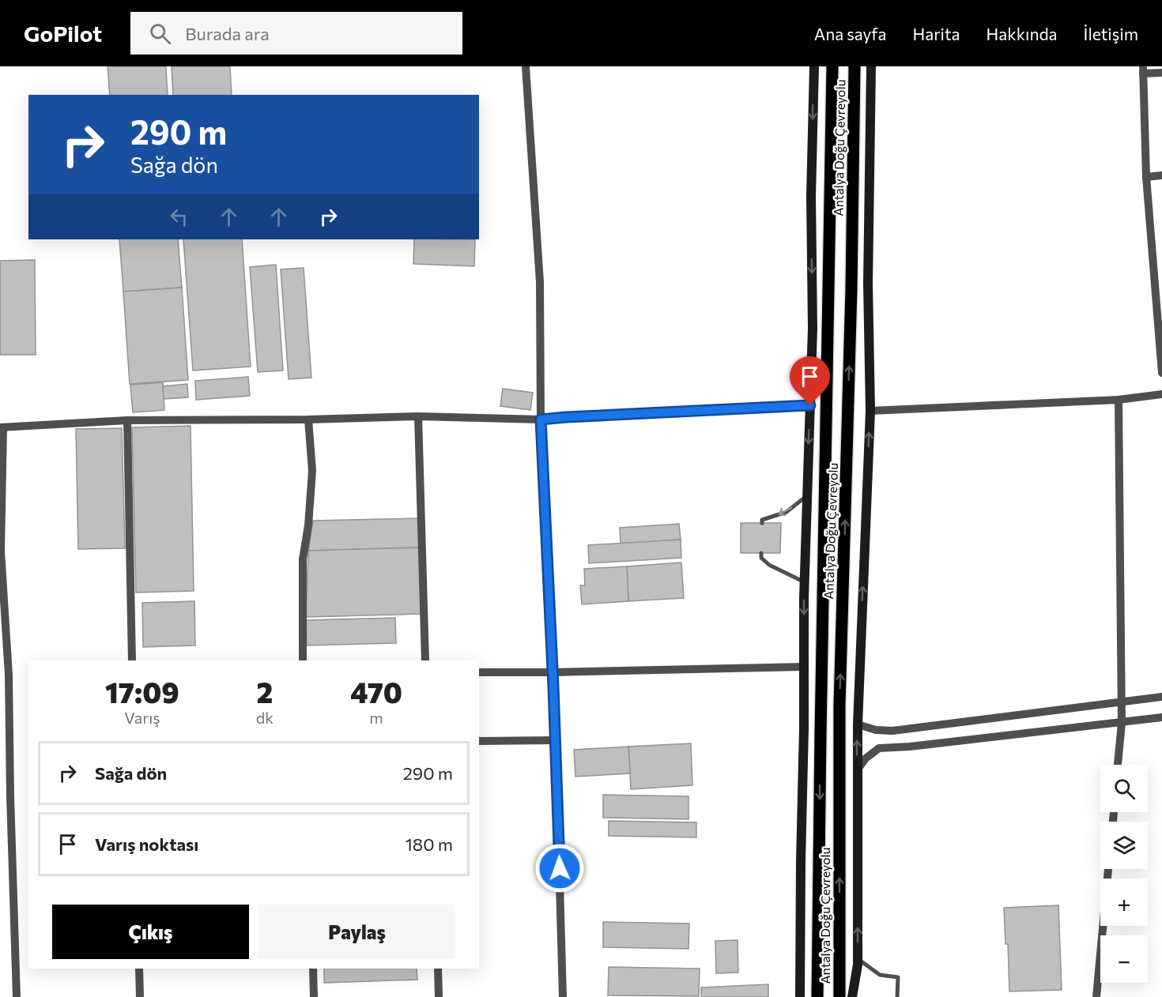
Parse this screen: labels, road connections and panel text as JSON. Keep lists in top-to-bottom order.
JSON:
{
  "streets": {
    "main road": ["Antalya Doğu Çevreyolu"]
  },
  "page": {
    "header": "GoPilot",
    "search": "Burada ara",
    "nav": [
      "Ana sayfa",
      "Harita",
      "Hakkında",
      "İletişim"
    ],
    "turn": ["290 m", "Sağa dön"],
    "eta": [
      "17:09",
      "Varış",
      "2",
      "dk",
      "470",
      "m"
    ],
    "list": [
      {
        "name": "Sağa dön",
        "value": "290 m"
      },
      {
        "name": "Varış noktası",
        "value": "180 m"
      }
    ],
    "map_buttons": ["+", "−"],
    "buttons": ["Çıkış", "Paylaş"]
  }
}
